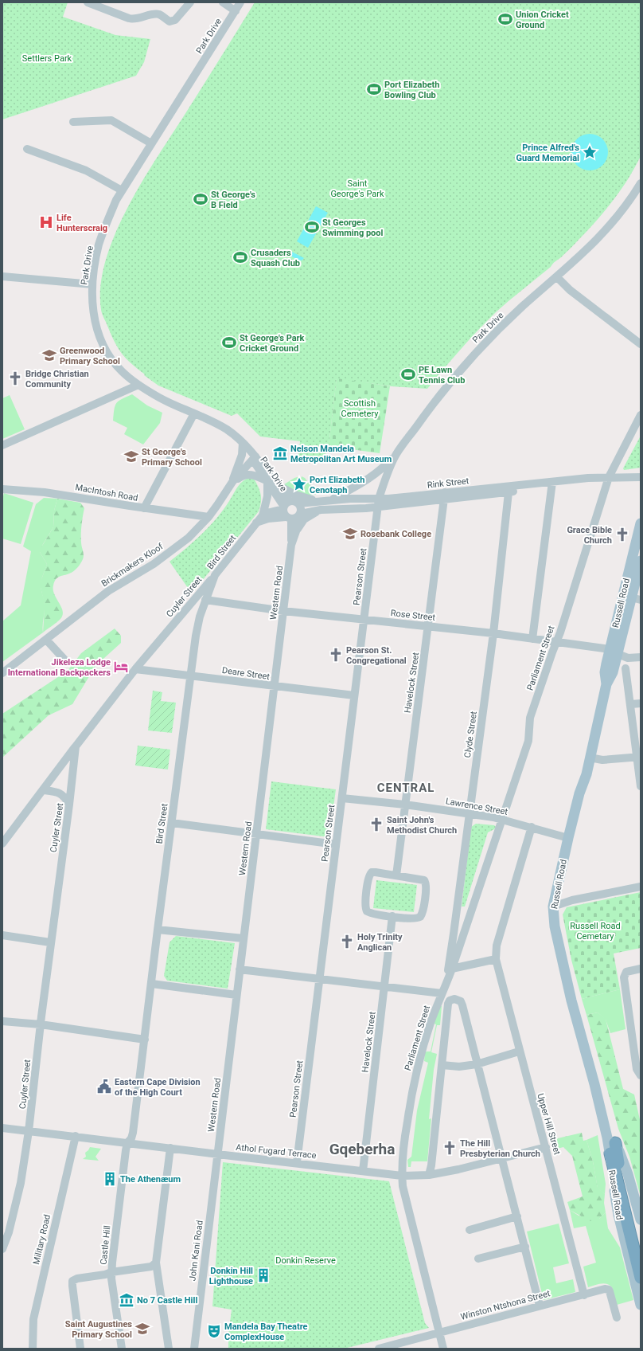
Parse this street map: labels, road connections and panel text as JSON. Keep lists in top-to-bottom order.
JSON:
{
  "streets": {
    "main road": ["Russell Road"],
    "street": [
      "Park Drive",
      "Rink Street",
      "MacIntosh Road",
      "Bird Street",
      "Brickmakers Kloof",
      "Pearson Street",
      "Western Road",
      "Cuyler Street",
      "Rose Street",
      "Parliament Street",
      "Deare Street",
      "Havelock Street",
      "Clyde Street",
      "Lawrence Street",
      "Upper Hill Street",
      "Athol Fugard Terrace",
      "Military Road",
      "Castle Hill",
      "John Kani Road",
      "Winston Ntshona Street"
    ]
  },
  "crossings": [
    ["Park Drive", "Rink Street"],
    ["Park Drive", "Brickmakers Kloof"],
    ["Park Drive", "Pearson Street"],
    ["Park Drive", "Western Road"],
    ["Rink Street", "Pearson Street"],
    ["Rink Street", "Western Road"],
    ["Rink Street", "Parliament Street"],
    ["Rink Street", "Havelock Street"],
    ["Rink Street", "Clyde Street"],
    ["MacIntosh Road", "Brickmakers Kloof"],
    ["Bird Street", "Cuyler Street"],
    ["Bird Street", "Rose Street"],
    ["Bird Street", "Deare Street"],
    ["Bird Street", "Athol Fugard Terrace"],
    ["Bird Street", "Castle Hill"],
    ["Pearson Street", "Rose Street"],
    ["Pearson Street", "Deare Street"],
    ["Pearson Street", "Lawrence Street"],
    ["Pearson Street", "Athol Fugard Terrace"],
    ["Western Road", "Rose Street"],
    ["Western Road", "Deare Street"],
    ["Western Road", "Athol Fugard Terrace"],
    ["Western Road", "John Kani Road"],
    ["Cuyler Street", "Deare Street"],
    ["Cuyler Street", "Athol Fugard Terrace"],
    ["Russell Road", "Rose Street"],
    ["Russell Road", "Lawrence Street"],
    ["Rose Street", "Parliament Street"],
    ["Rose Street", "Havelock Street"],
    ["Rose Street", "Clyde Street"],
    ["Parliament Street", "Clyde Street"],
    ["Parliament Street", "Lawrence Street"],
    ["Parliament Street", "Athol Fugard Terrace"],
    ["Parliament Street", "Winston Ntshona Street"],
    ["Havelock Street", "Lawrence Street"],
    ["Havelock Street", "Athol Fugard Terrace"],
    ["Clyde Street", "Lawrence Street"],
    ["Upper Hill Street", "Athol Fugard Terrace"],
    ["Upper Hill Street", "Winston Ntshona Street"],
    ["Athol Fugard Terrace", "Military Road"],
    ["Athol Fugard Terrace", "Castle Hill"],
    ["Athol Fugard Terrace", "John Kani Road"]
  ],
  "districts": ["CENTRAL", "Gqeberha"],
  "parks": [
    "Settlers Park",
    "Saint George's Park",
    "Scottish Cemetery",
    "Russell Road Cemetary",
    "Donkin Reserve"
  ],
  "places": {
    "sports": [
      "Union Cricket Ground",
      "Port Elizabeth Bowling Club",
      "St George's B Field",
      "St Georges Swimming pool",
      "Crusaders Squash Club",
      "St George's Park Cricket Ground",
      "PE Lawn Tennis Club"
    ],
    "place": ["Prince Alfred's Guard Memorial", "Port Elizabeth Cenotaph"],
    "hospital": ["Life Hunterscraig"],
    "school or university": [
      "Greenwood Primary School",
      "St George's Primary School",
      "Rosebank College",
      "Saint Augustines Primary School"
    ],
    "church": [
      "Bridge Christian Community",
      "Grace Bible Church",
      "Pearson St. Congregational",
      "Saint John's Methodist Church",
      "Holy Trinity Anglican",
      "The Hill Presbyterian Church"
    ],
    "museum": ["Nelson Mandela Metropolitan Art Museum", "No 7 Castle Hill"],
    "hotel": ["Jikeleza Lodge International Backpackers"],
    "public building": ["Eastern Cape Division of the High Court"],
    "building": ["The Athenæum", "Donkin Hill Lighthouse"],
    "theatre": ["Mandela Bay Theatre ComplexHouse"]
  }
}
